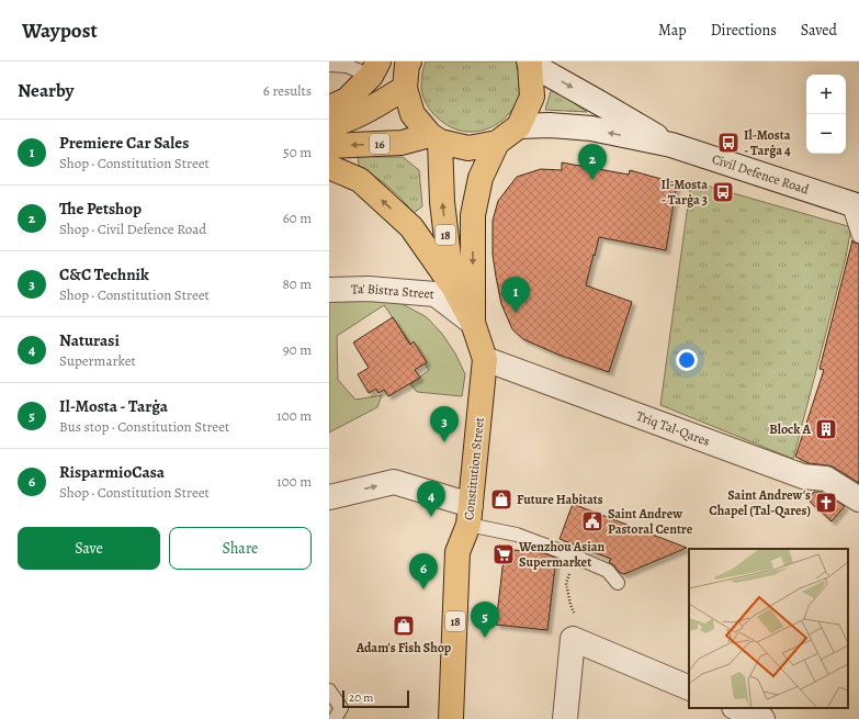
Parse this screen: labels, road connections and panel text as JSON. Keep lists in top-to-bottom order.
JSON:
{
  "streets": {
    "main road": ["16", "18", "Constitution Street"],
    "street": ["Civil Defence Road", "Ta' Bistra Street", "Triq Tal-Qares"]
  },
  "crossings": [
    ["16", "Civil Defence Road"],
    ["16", "Constitution Street"],
    ["Ta' Bistra Street", "Constitution Street"],
    ["Triq Tal-Qares", "Constitution Street"]
  ],
  "places": {
    "bus stop": ["Il-Mosta - Tarġa 4", "Il-Mosta - Tarġa 3"],
    "building": ["Block A"],
    "shop": ["Future Habitats", "Adam's Fish Shop"],
    "church": ["Saint Andrew's Chapel (Tal-Qares)"],
    "public building": ["Saint Andrew Pastoral Centre"],
    "supermarket": ["Wenzhou Asian Supermarket"]
  },
  "scale_bar": "20 m",
  "page": {
    "header": "Waypost",
    "nav": ["Map", "Directions", "Saved"],
    "heading": ["Nearby", "6 results"],
    "map_buttons": ["+", "−"],
    "list": [
      {
        "mark": "1",
        "name": "Premiere Car Sales",
        "note": "Shop · Constitution Street",
        "value": "50 m"
      },
      {
        "mark": "2",
        "name": "The Petshop",
        "note": "Shop · Civil Defence Road",
        "value": "60 m"
      },
      {
        "mark": "3",
        "name": "C&C Technik",
        "note": "Shop · Constitution Street",
        "value": "80 m"
      },
      {
        "mark": "4",
        "name": "Naturasi",
        "note": "Supermarket",
        "value": "90 m"
      },
      {
        "mark": "5",
        "name": "Il-Mosta - Tarġa",
        "note": "Bus stop · Constitution Street",
        "value": "100 m"
      },
      {
        "mark": "6",
        "name": "RisparmioCasa",
        "note": "Shop · Constitution Street",
        "value": "100 m"
      }
    ],
    "pins": [
      "2",
      "1",
      "3",
      "4",
      "6",
      "5"
    ],
    "buttons": ["Save", "Share"],
    "scale": "20 m"
  }
}
